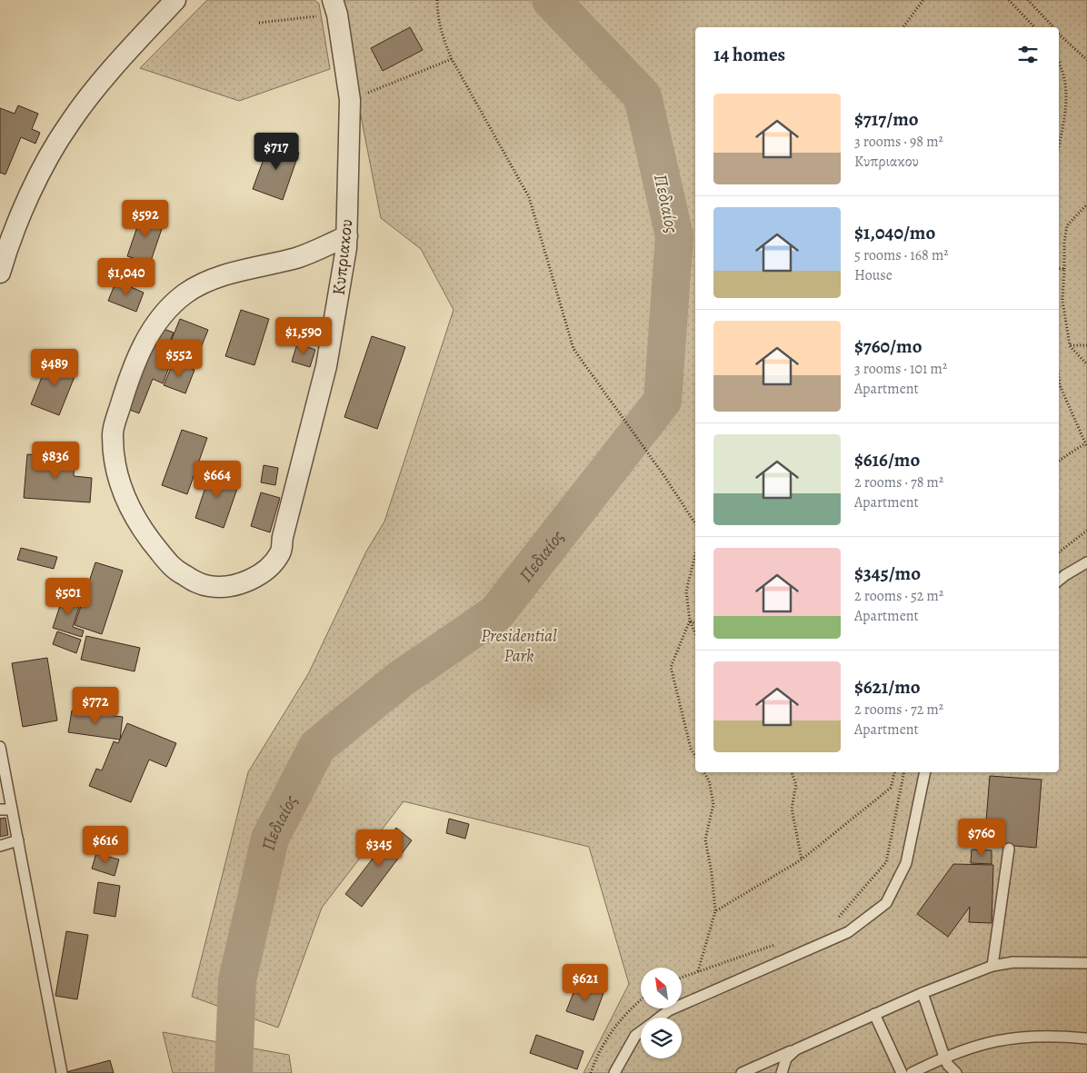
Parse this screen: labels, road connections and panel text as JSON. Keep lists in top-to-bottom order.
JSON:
{
  "streets": {
    "street": ["Κυπριακου"]
  },
  "water": ["Πεδιαίος"],
  "parks": ["Presidential Park"],
  "north": "top left",
  "page": {
    "heading": "14 homes",
    "list": [
      {
        "name": "$717/mo",
        "note": "3 rooms · 98 m² · Κυπριακου"
      },
      {
        "name": "$1,040/mo",
        "note": "5 rooms · 168 m² · House"
      },
      {
        "name": "$760/mo",
        "note": "3 rooms · 101 m² · Apartment"
      },
      {
        "name": "$616/mo",
        "note": "2 rooms · 78 m² · Apartment"
      },
      {
        "name": "$345/mo",
        "note": "2 rooms · 52 m² · Apartment"
      },
      {
        "name": "$621/mo",
        "note": "2 rooms · 72 m² · Apartment"
      }
    ],
    "price": [
      "$717",
      "$592",
      "$1,040",
      "$1,590",
      "$552",
      "$489",
      "$836",
      "$664",
      "$501",
      "$772",
      "$760",
      "$616",
      "$345",
      "$621"
    ]
  }
}
